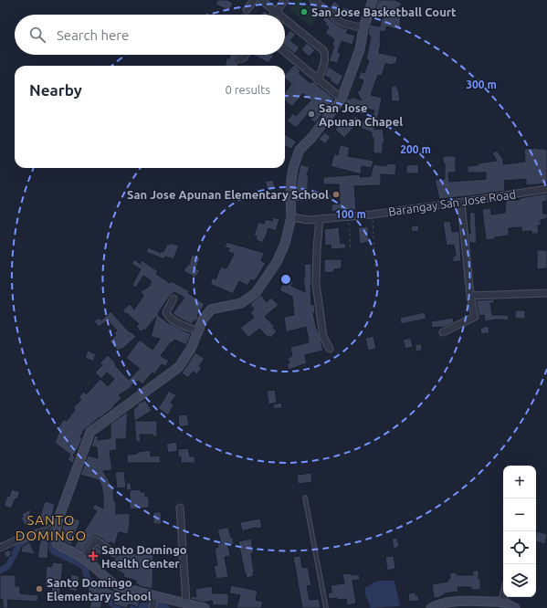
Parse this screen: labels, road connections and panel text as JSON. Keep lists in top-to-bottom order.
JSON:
{
  "streets": {
    "street": ["Barangay San Jose Road"]
  },
  "districts": ["SANTO DOMINGO"],
  "places": {
    "other": [
      "San Jose Basketball Court",
      "San Jose Apunan Chapel",
      "San Jose Apunan Elementary School",
      "Santo Domingo Elementary School"
    ],
    "health": ["Santo Domingo Health Center"]
  },
  "page": {
    "search": "Search here",
    "heading": ["Nearby", "0 results"],
    "map_buttons": ["+", "−"]
  },
  "rings": ["300 m", "200 m", "100 m"]
}
